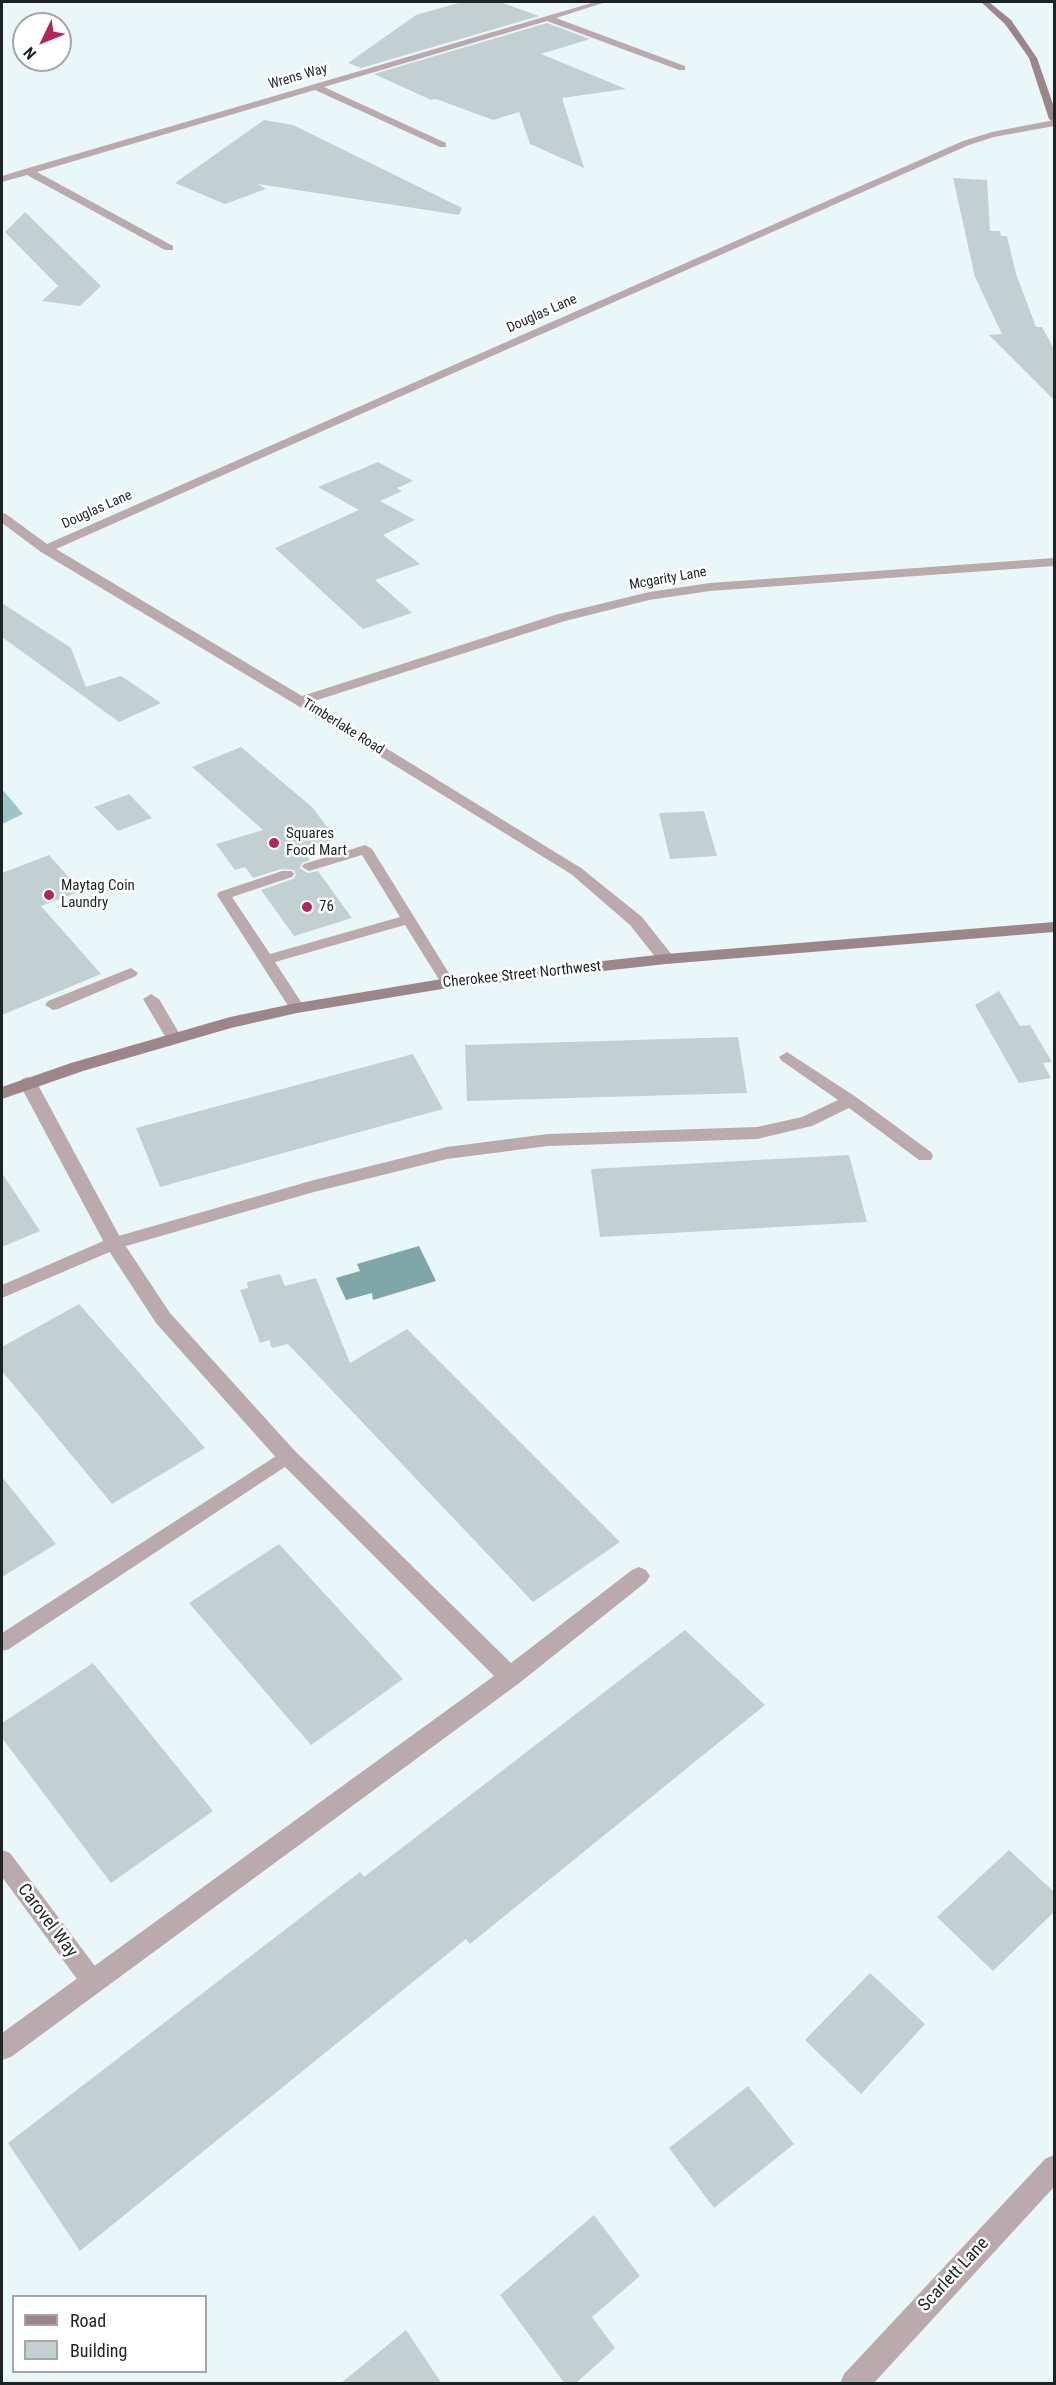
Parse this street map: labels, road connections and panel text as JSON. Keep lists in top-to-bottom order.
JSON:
{
  "streets": {
    "main road": ["Cherokee Street Northwest"],
    "street": [
      "Wrens Way",
      "Douglas Lane",
      "Mcgarity Lane",
      "Timberlake Road",
      "Scarlett Lane"
    ],
    "lane": ["Carovel Way"]
  },
  "crossings": [
    ["Douglas Lane", "Timberlake Road"],
    ["Mcgarity Lane", "Timberlake Road"],
    ["Timberlake Road", "Cherokee Street Northwest"]
  ],
  "places": ["Squares Food Mart", "Maytag Coin Laundry", "76"],
  "legend": ["Road", "Building"],
  "north": "bottom left"
}
